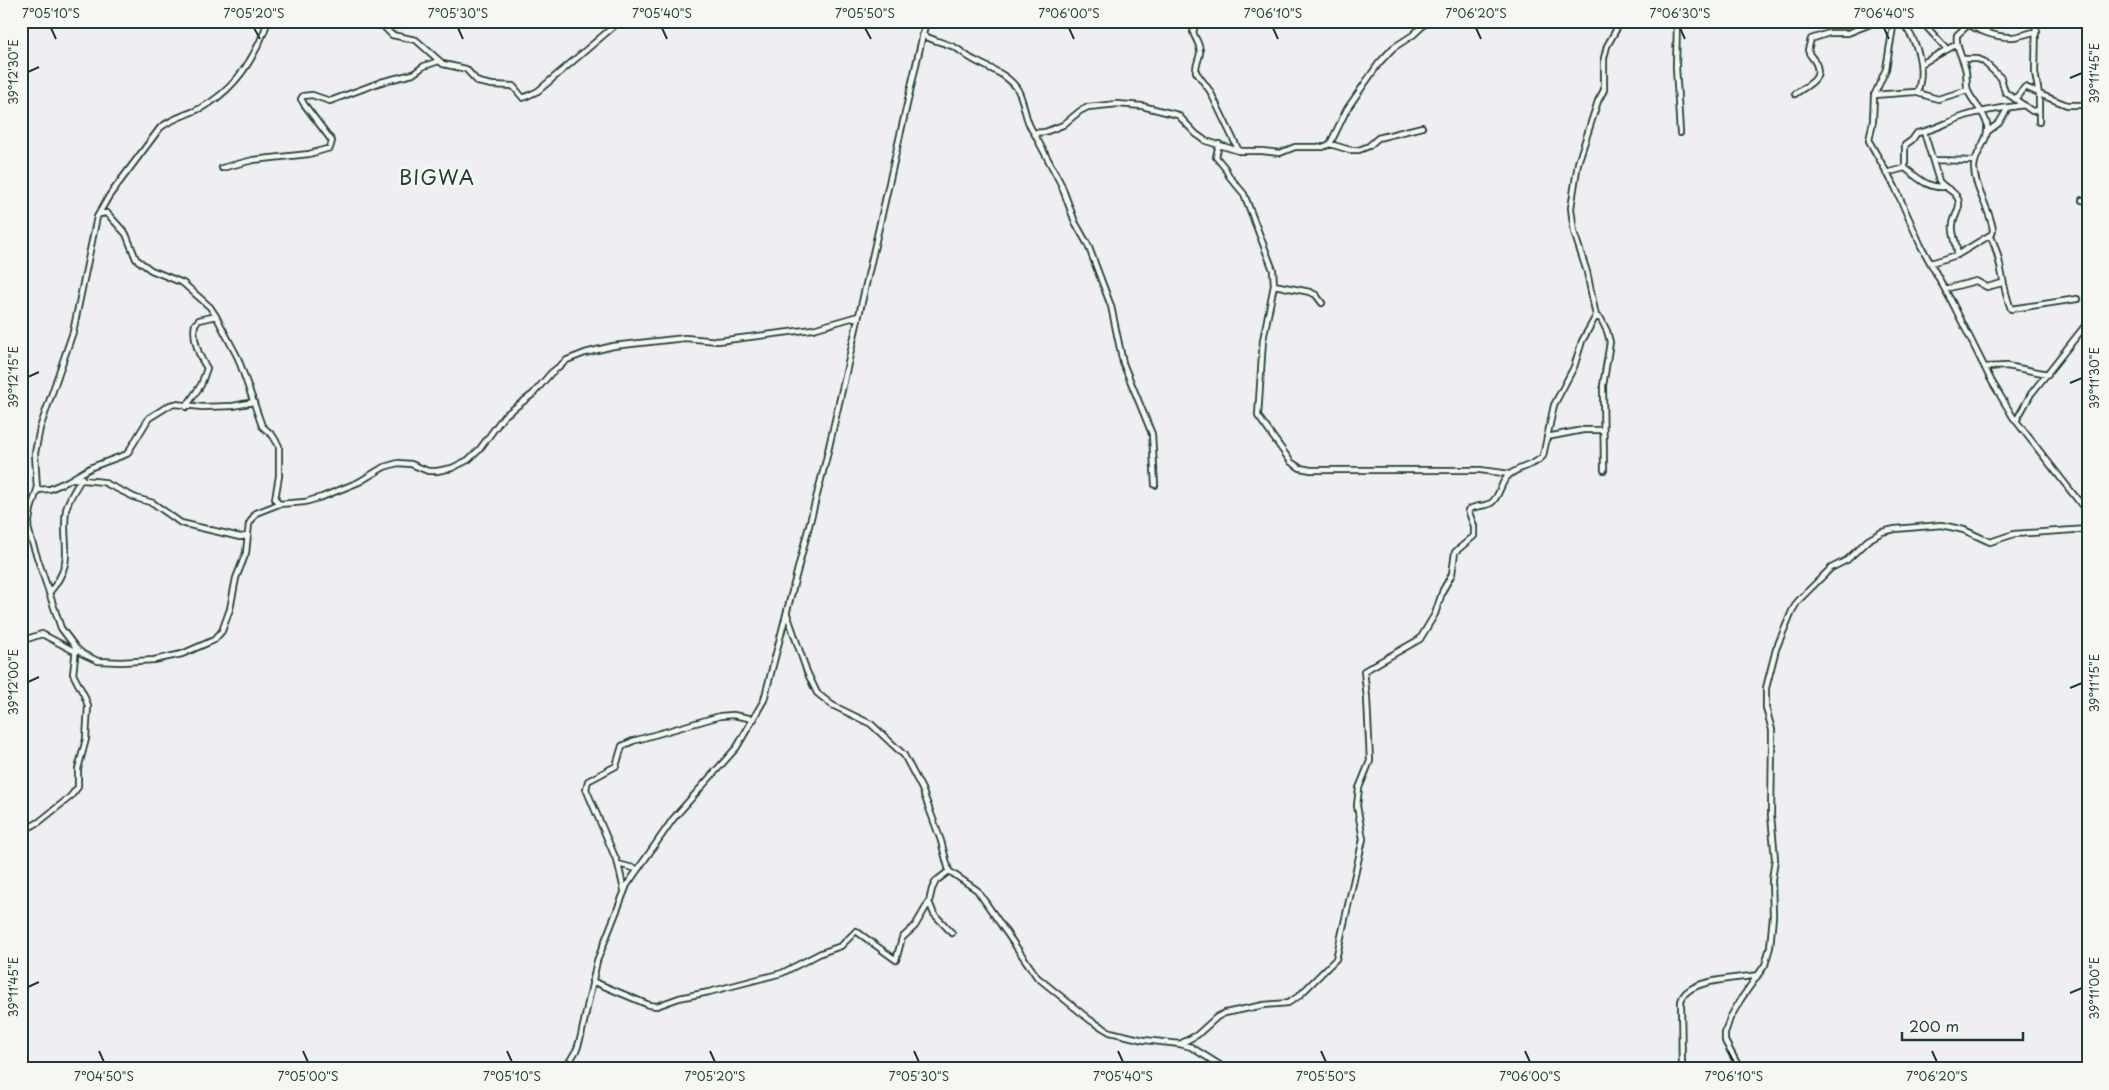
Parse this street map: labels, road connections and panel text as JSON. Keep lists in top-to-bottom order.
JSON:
{
  "districts": ["BIGWA"],
  "scale_bar": "200 m",
  "coordinates": [
    "7°05'10\"S",
    "7°05'20\"S",
    "7°05'30\"S",
    "7°05'40\"S",
    "7°05'50\"S",
    "7°06'00\"S",
    "7°06'10\"S",
    "7°06'20\"S",
    "7°06'30\"S",
    "7°06'40\"S",
    "39°12'30\"E",
    "39°11'45\"E",
    "39°12'15\"E",
    "39°11'30\"E",
    "39°12'00\"E",
    "39°11'15\"E",
    "39°11'00\"E",
    "7°04'50\"S",
    "7°05'00\"S"
  ]
}
